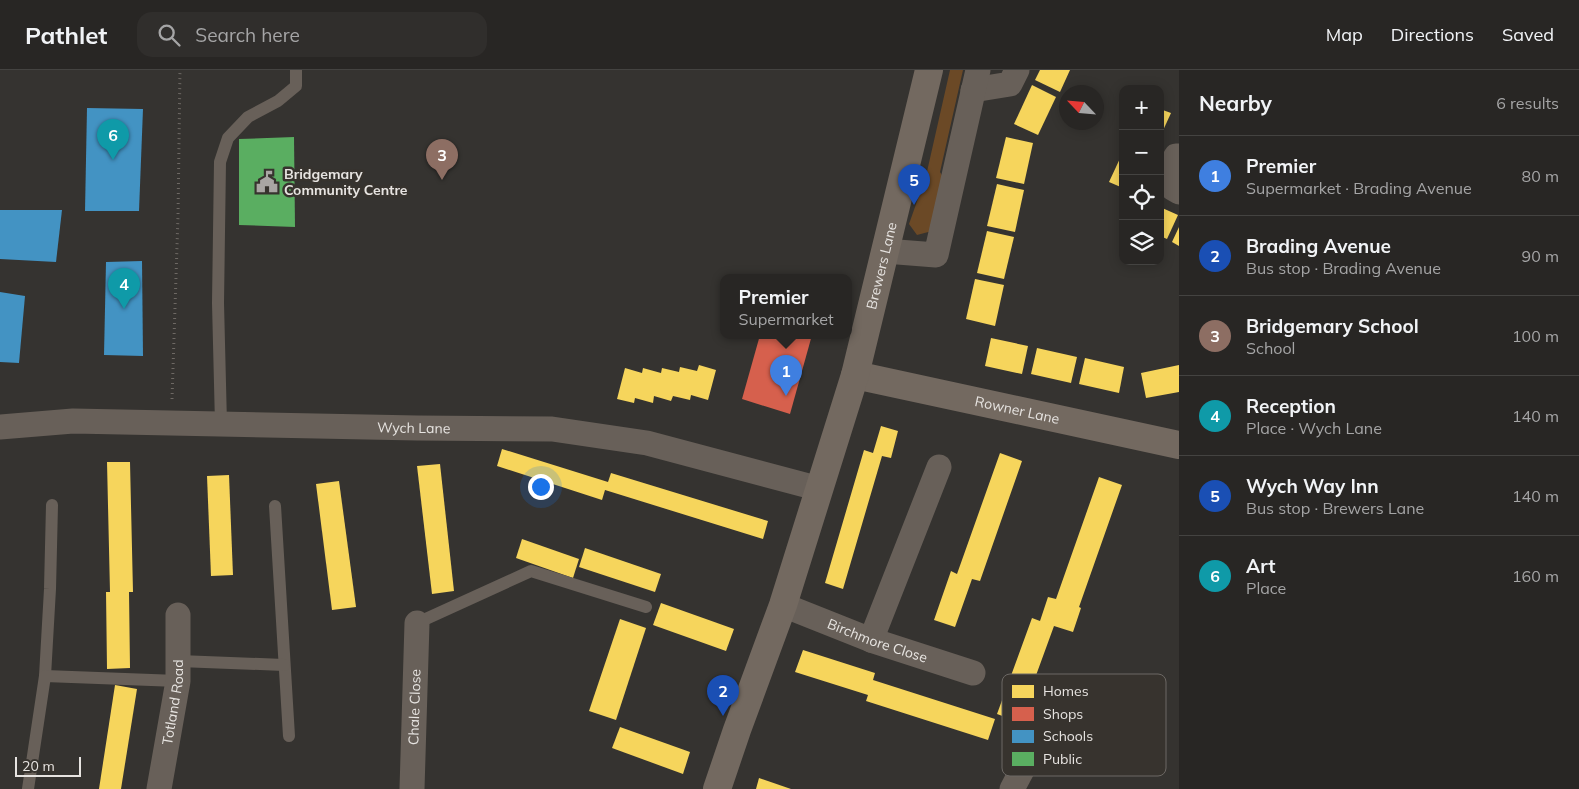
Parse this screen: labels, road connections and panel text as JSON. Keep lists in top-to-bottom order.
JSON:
{
  "streets": {
    "street": [
      "Brewers Lane",
      "Rowner Lane",
      "Wych Lane",
      "Birchmore Close",
      "Totland Road",
      "Chale Close"
    ]
  },
  "crossings": [
    ["Brewers Lane", "Rowner Lane"],
    ["Brewers Lane", "Wych Lane"],
    ["Brewers Lane", "Birchmore Close"]
  ],
  "places": {
    "public building": ["Bridgemary Community Centre"]
  },
  "legend": [
    "Homes",
    "Shops",
    "Schools",
    "Public"
  ],
  "scale_bar": "20 m",
  "north": "top left",
  "page": {
    "header": "Pathlet",
    "search": "Search here",
    "nav": ["Map", "Directions", "Saved"],
    "heading": ["Nearby", "6 results"],
    "map_buttons": ["+", "−"],
    "pins": [
      "6",
      "3",
      "5",
      "4",
      "1",
      "2"
    ],
    "list": [
      {
        "mark": "1",
        "name": "Premier",
        "note": "Supermarket · Brading Avenue",
        "value": "80 m"
      },
      {
        "mark": "2",
        "name": "Brading Avenue",
        "note": "Bus stop · Brading Avenue",
        "value": "90 m"
      },
      {
        "mark": "3",
        "name": "Bridgemary School",
        "note": "School",
        "value": "100 m"
      },
      {
        "mark": "4",
        "name": "Reception",
        "note": "Place · Wych Lane",
        "value": "140 m"
      },
      {
        "mark": "5",
        "name": "Wych Way Inn",
        "note": "Bus stop · Brewers Lane",
        "value": "140 m"
      },
      {
        "mark": "6",
        "name": "Art",
        "note": "Place",
        "value": "160 m"
      }
    ],
    "popup": ["Premier", "Supermarket"],
    "scale": "20 m"
  }
}
